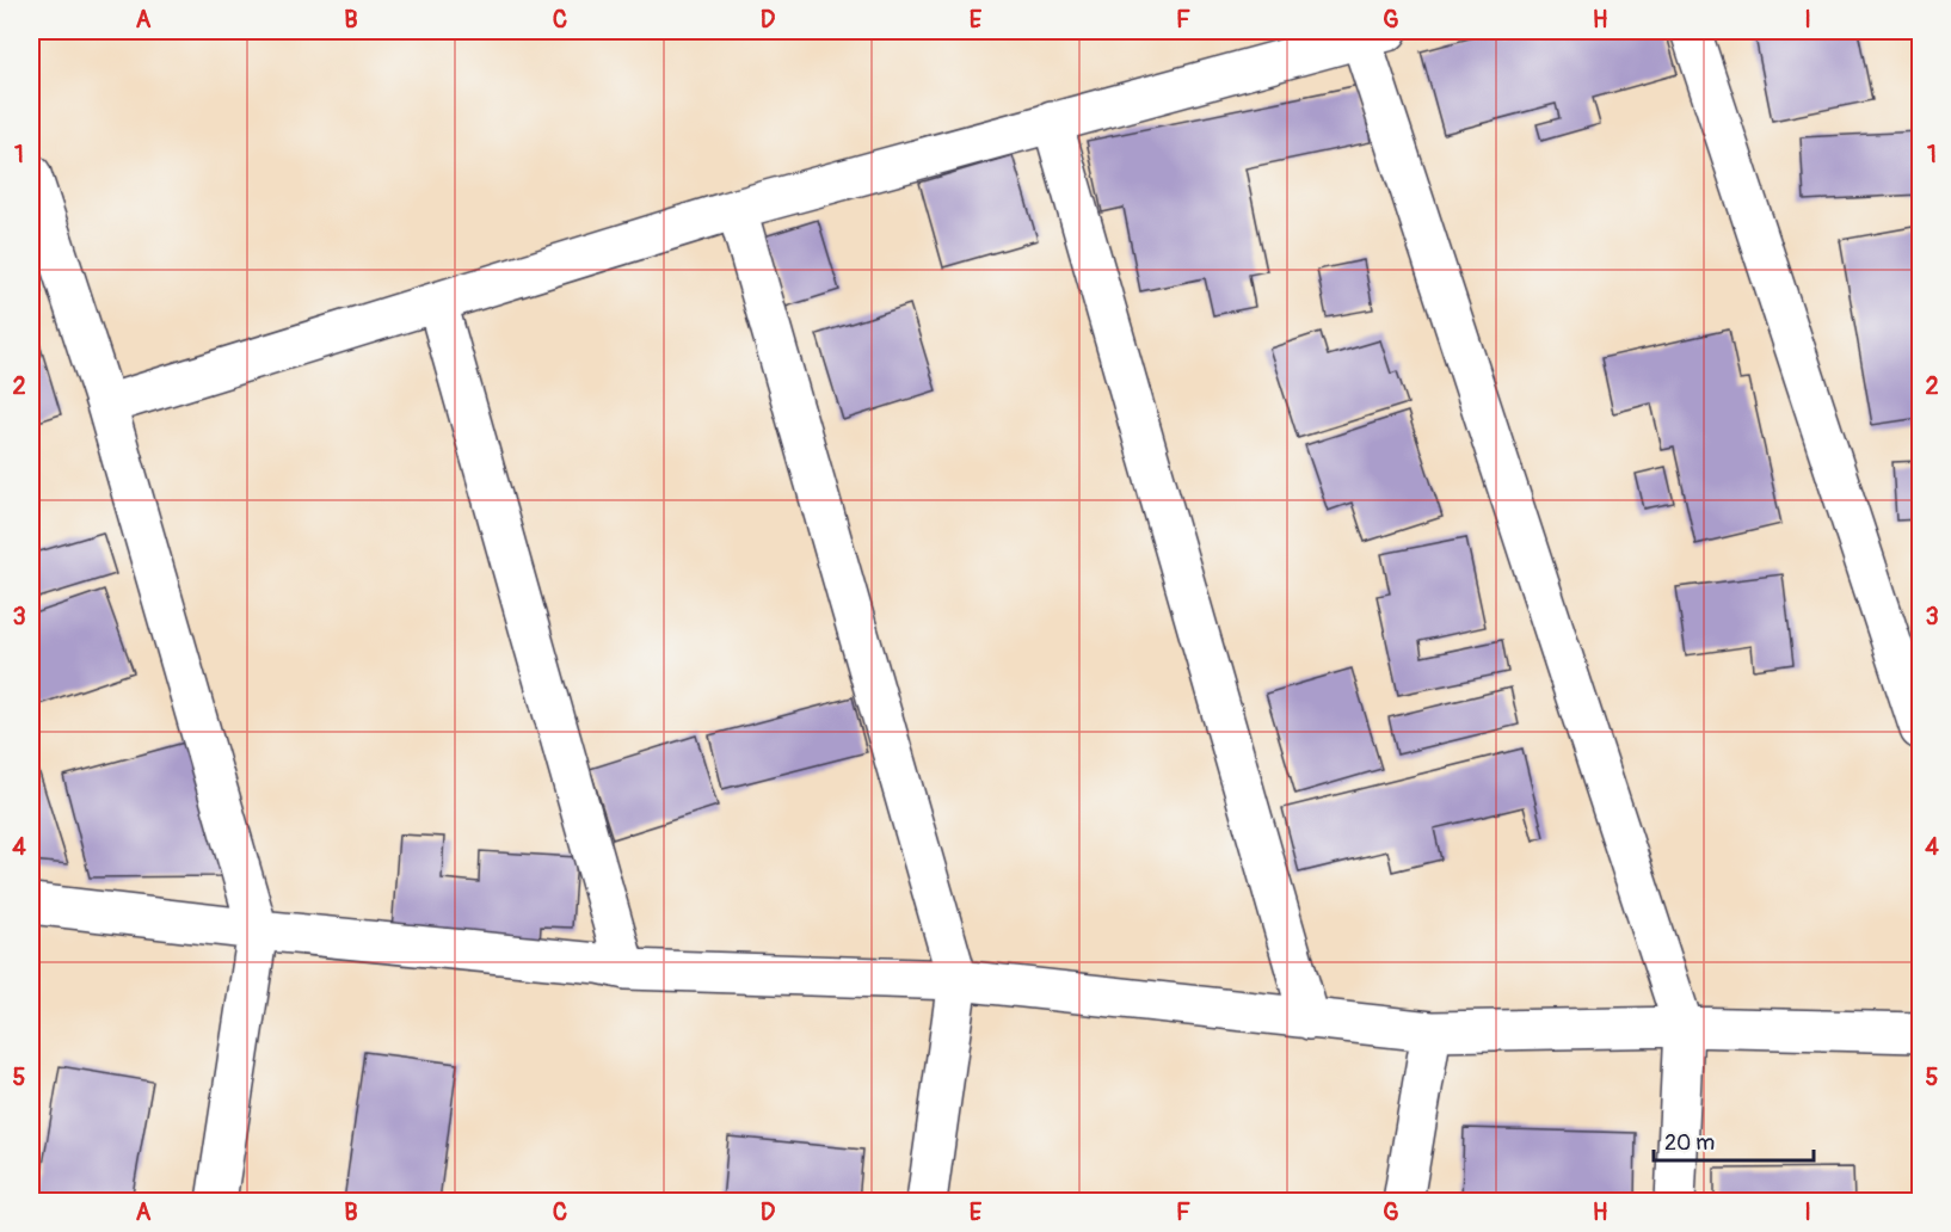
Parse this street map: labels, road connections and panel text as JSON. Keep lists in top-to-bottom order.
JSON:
{
  "scale_bar": "20 m",
  "grid": {
    "columns": [
      "A",
      "B",
      "C",
      "D",
      "E",
      "F",
      "G",
      "H",
      "I"
    ],
    "rows": [
      "1",
      "2",
      "3",
      "4",
      "5"
    ]
  }
}
